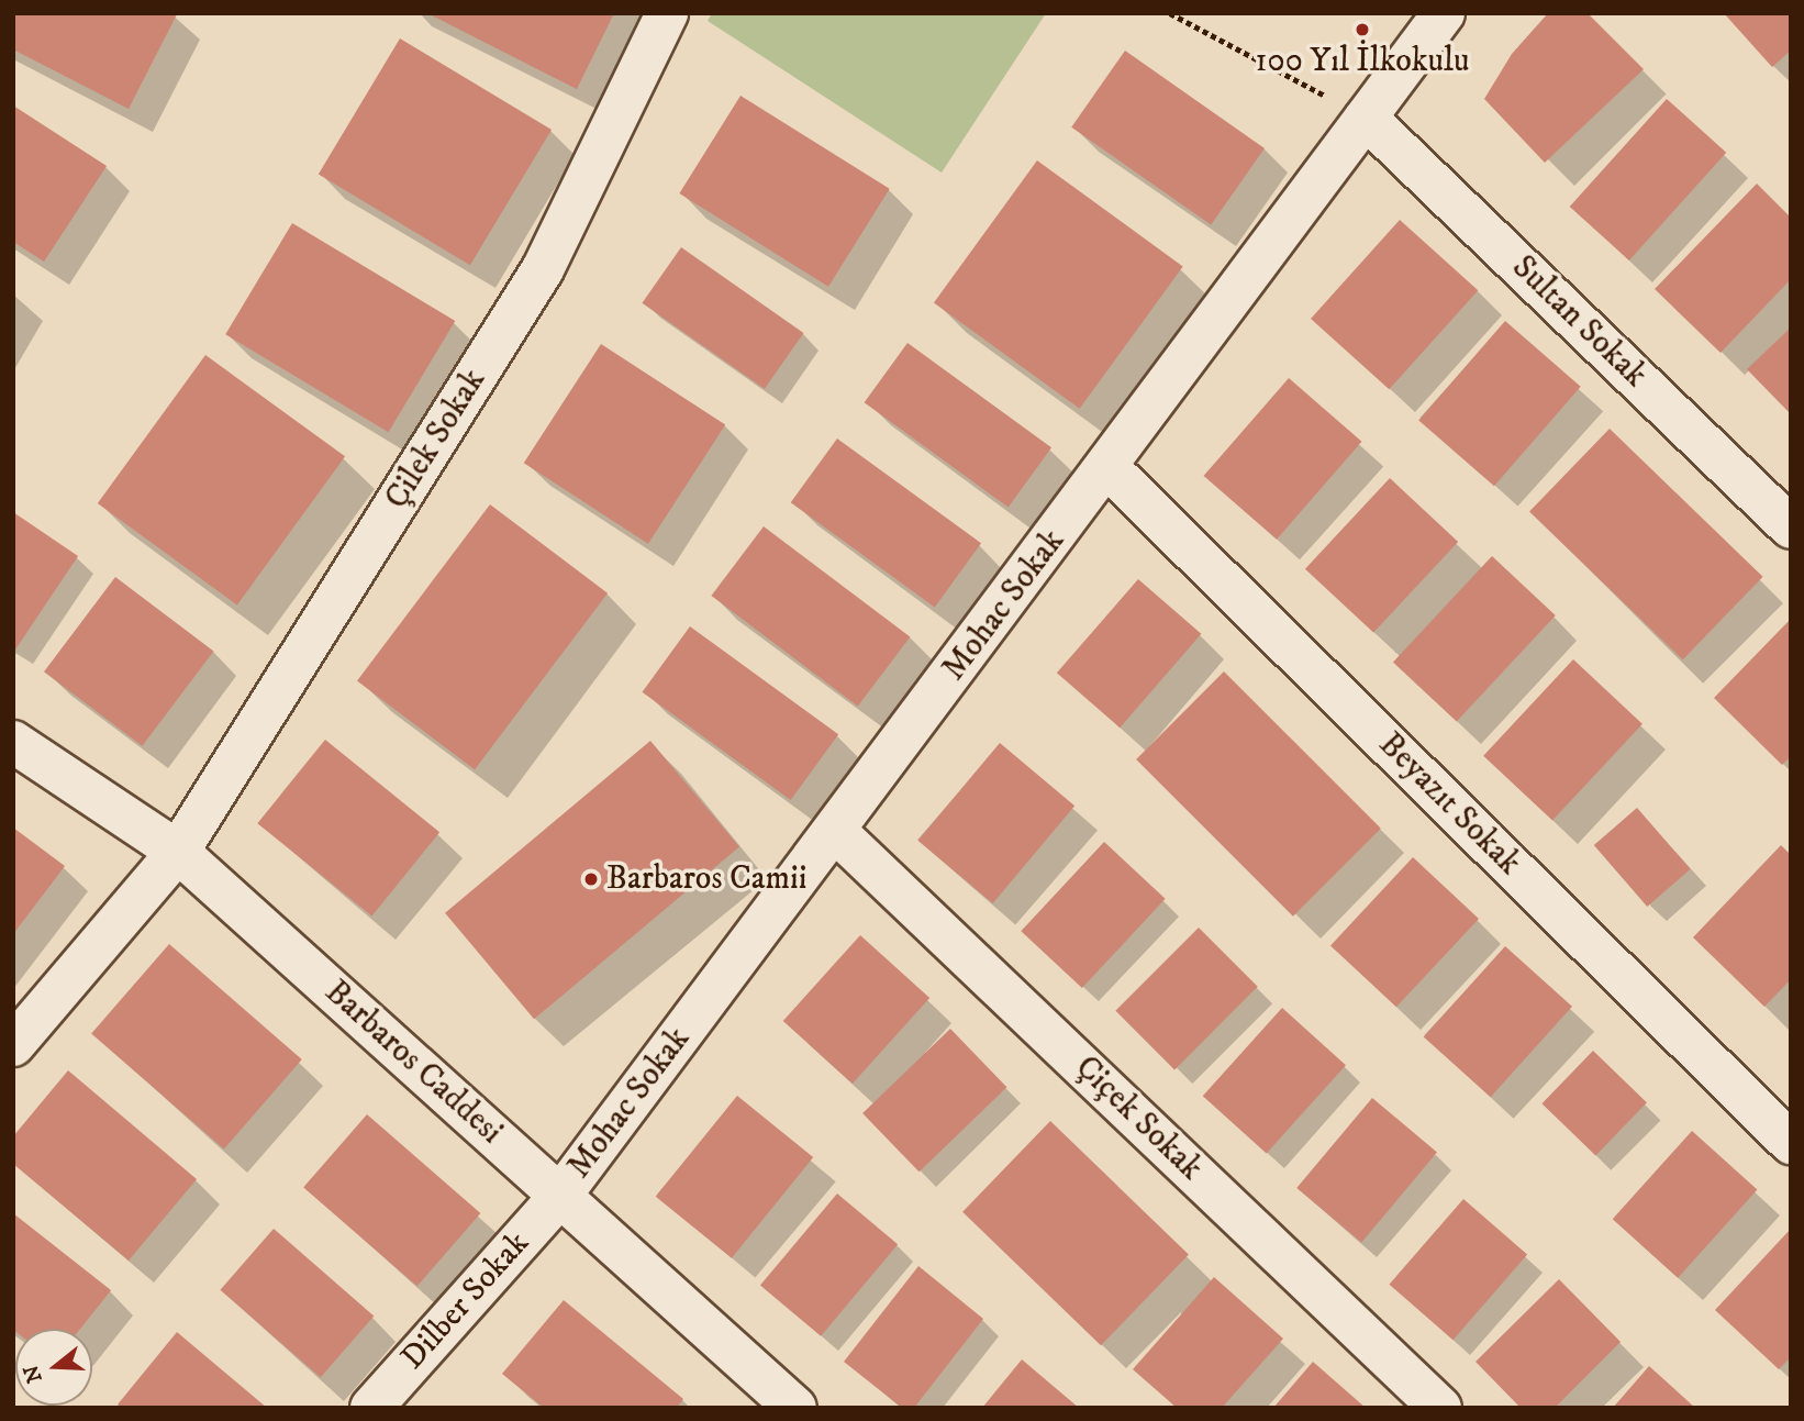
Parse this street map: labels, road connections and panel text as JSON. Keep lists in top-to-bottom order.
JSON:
{
  "streets": {
    "street": [
      "Sultan Sokak",
      "Çilek Sokak",
      "Mohac Sokak",
      "Beyazıt Sokak",
      "Barbaros Caddesi",
      "Çiçek Sokak",
      "Dilber Sokak"
    ]
  },
  "crossings": [
    ["Sultan Sokak", "Mohac Sokak"],
    ["Çilek Sokak", "Barbaros Caddesi"],
    ["Mohac Sokak", "Beyazıt Sokak"],
    ["Mohac Sokak", "Barbaros Caddesi"],
    ["Mohac Sokak", "Çiçek Sokak"],
    ["Mohac Sokak", "Dilber Sokak"],
    ["Barbaros Caddesi", "Dilber Sokak"]
  ],
  "places": ["100 Yıl İlkokulu", "Barbaros Camii"],
  "north": "left"
}
